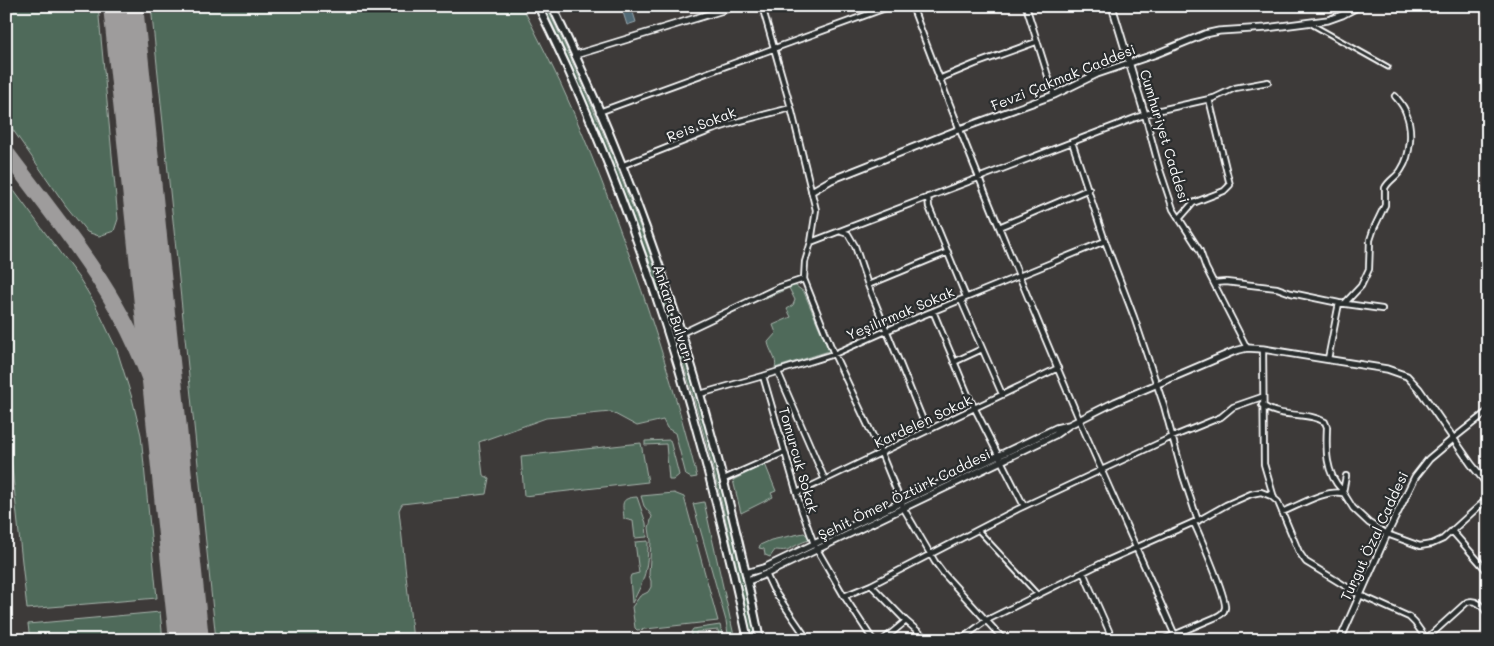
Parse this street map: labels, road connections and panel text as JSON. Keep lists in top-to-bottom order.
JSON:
{
  "streets": {
    "main road": ["Ankara Bulvarı"],
    "street": [
      "Fevzi Çakmak Caddesi",
      "Reis Sokak",
      "Cumhuriyet Caddesi",
      "Yeşilırmak Sokak",
      "Kardelen Sokak",
      "Tomurcuk Sokak",
      "Şehit Ömer Öztürk Caddesi",
      "Turgut Özal Caddesi"
    ]
  },
  "crossings": [
    ["Fevzi Çakmak Caddesi", "Cumhuriyet Caddesi"],
    ["Reis Sokak", "Ankara Bulvarı"],
    ["Cumhuriyet Caddesi", "Şehit Ömer Öztürk Caddesi"],
    ["Ankara Bulvarı", "Yeşilırmak Sokak"],
    ["Ankara Bulvarı", "Şehit Ömer Öztürk Caddesi"],
    ["Yeşilırmak Sokak", "Tomurcuk Sokak"],
    ["Kardelen Sokak", "Tomurcuk Sokak"],
    ["Tomurcuk Sokak", "Şehit Ömer Öztürk Caddesi"],
    ["Şehit Ömer Öztürk Caddesi", "Turgut Özal Caddesi"]
  ]
}
